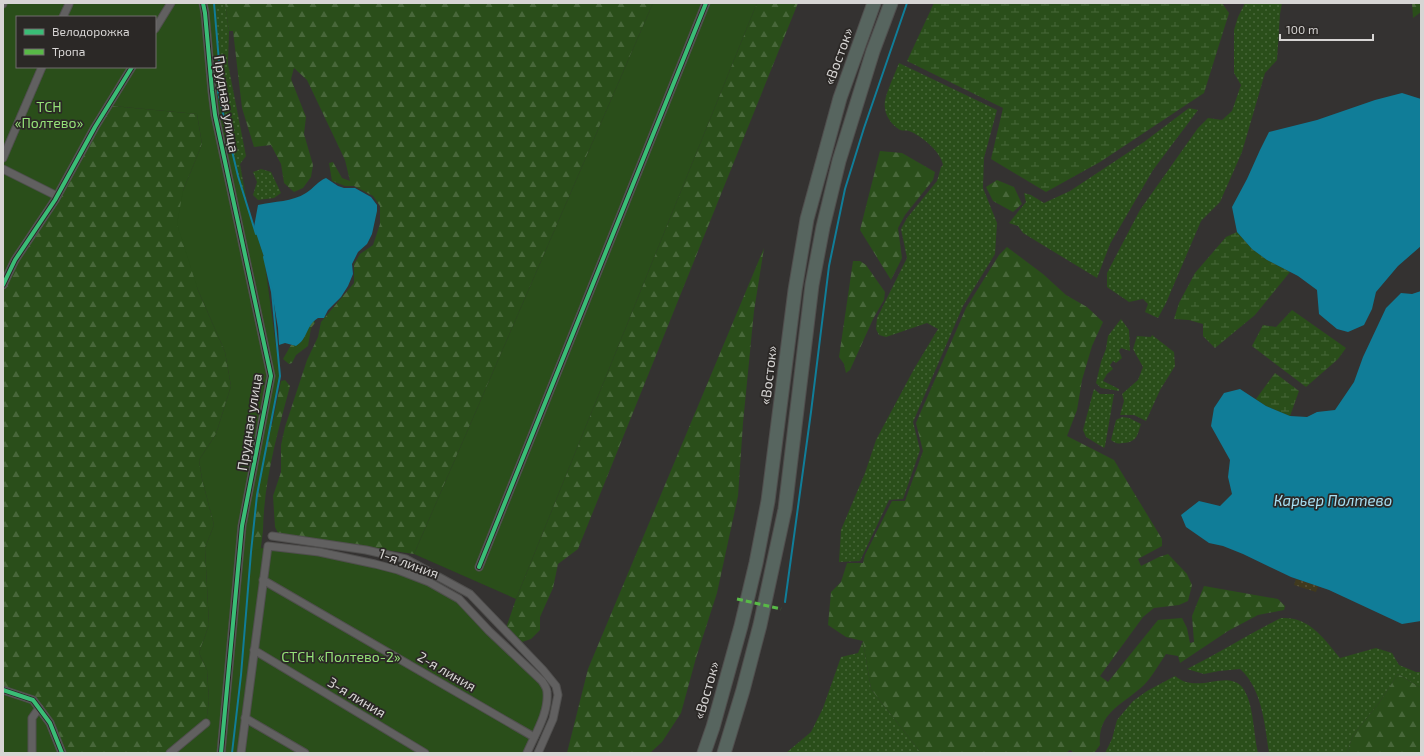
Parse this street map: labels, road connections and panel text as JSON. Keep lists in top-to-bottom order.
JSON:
{
  "streets": {
    "highway": ["«Восток»"],
    "street": [
      "Прудная улица",
      "1-я линия",
      "2-я линия",
      "3-я линия"
    ]
  },
  "crossings": [
    ["1-я линия", "2-я линия"]
  ],
  "water": ["Карьер Полтево"],
  "parks": ["ТСН «Полтево»", "СТСН «Полтево-2»"],
  "legend": ["Велодорожка", "Тропа"],
  "scale_bar": "100 m"
}
